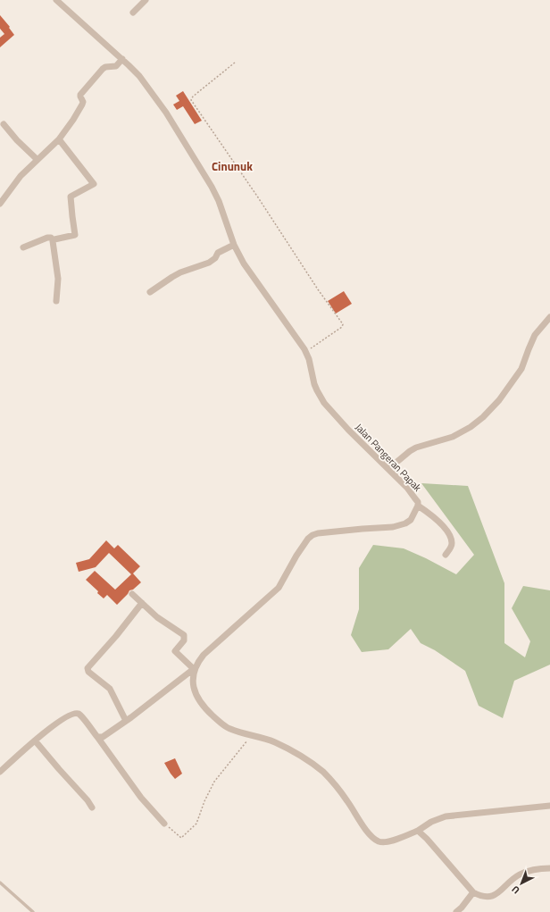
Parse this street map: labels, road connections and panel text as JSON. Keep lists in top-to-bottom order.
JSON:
{
  "streets": {
    "street": ["Jalan Pangeran Papak"]
  },
  "districts": ["Cinunuk"],
  "north": "bottom left"
}
